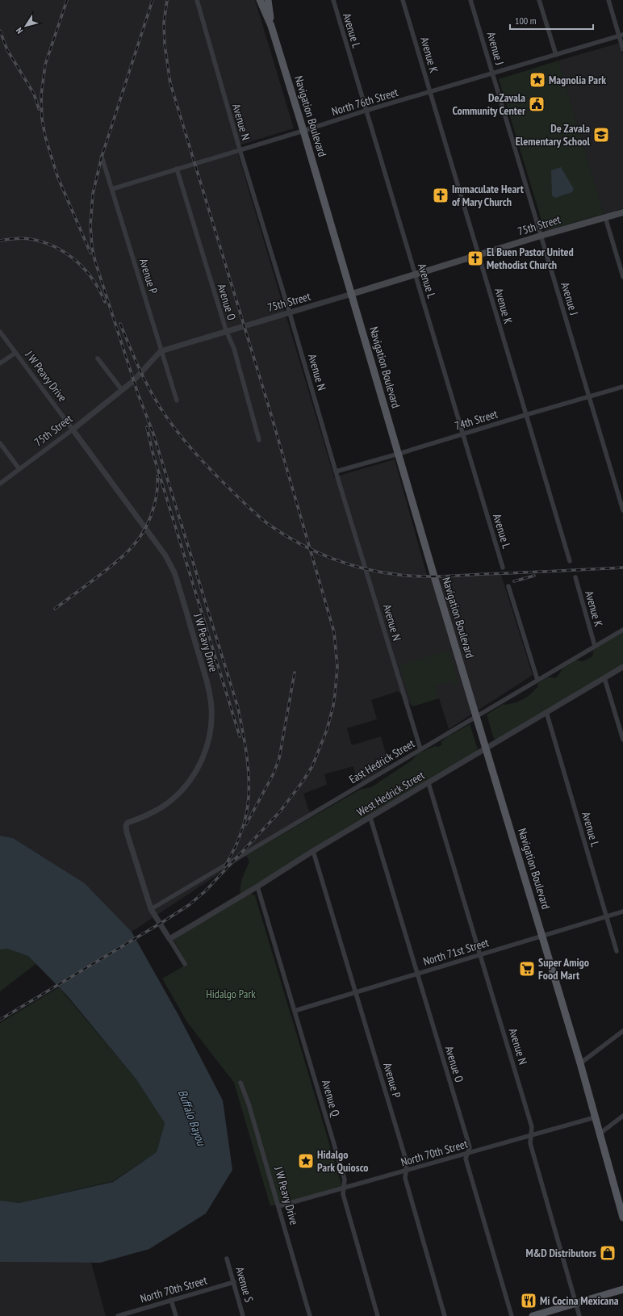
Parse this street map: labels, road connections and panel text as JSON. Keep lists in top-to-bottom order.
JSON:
{
  "streets": {
    "main road": ["Navigation Boulevard", "75th Street"],
    "street": [
      "Avenue L",
      "Avenue J",
      "Avenue K",
      "North 76th Street",
      "Avenue N",
      "Avenue P",
      "Avenue O",
      "J W Peavy Drive",
      "74th Street",
      "East Hedrick Street",
      "West Hedrick Street",
      "North 71st Street",
      "Avenue Q",
      "North 70th Street",
      "Avenue S"
    ]
  },
  "crossings": [
    ["Avenue L", "North 76th Street"],
    ["Avenue L", "75th Street"],
    ["Avenue L", "74th Street"],
    ["Avenue L", "West Hedrick Street"],
    ["Avenue L", "North 71st Street"],
    ["Avenue J", "North 76th Street"],
    ["Avenue J", "75th Street"],
    ["Avenue J", "74th Street"],
    ["Avenue K", "North 76th Street"],
    ["Avenue K", "75th Street"],
    ["Avenue K", "74th Street"],
    ["Avenue K", "East Hedrick Street"],
    ["North 76th Street", "Navigation Boulevard"],
    ["North 76th Street", "Avenue N"],
    ["North 76th Street", "Avenue P"],
    ["North 76th Street", "Avenue O"],
    ["Navigation Boulevard", "75th Street"],
    ["Navigation Boulevard", "74th Street"],
    ["Navigation Boulevard", "East Hedrick Street"],
    ["Navigation Boulevard", "West Hedrick Street"],
    ["Navigation Boulevard", "North 71st Street"],
    ["Navigation Boulevard", "North 70th Street"],
    ["Avenue N", "75th Street"],
    ["Avenue N", "74th Street"],
    ["Avenue N", "East Hedrick Street"],
    ["Avenue N", "West Hedrick Street"],
    ["Avenue N", "North 71st Street"],
    ["Avenue N", "North 70th Street"],
    ["75th Street", "Avenue P"],
    ["75th Street", "Avenue O"],
    ["75th Street", "J W Peavy Drive"],
    ["Avenue P", "West Hedrick Street"],
    ["Avenue P", "North 71st Street"],
    ["Avenue P", "North 70th Street"],
    ["Avenue O", "West Hedrick Street"],
    ["Avenue O", "North 71st Street"],
    ["Avenue O", "North 70th Street"],
    ["J W Peavy Drive", "East Hedrick Street"],
    ["J W Peavy Drive", "West Hedrick Street"],
    ["J W Peavy Drive", "North 70th Street"],
    ["West Hedrick Street", "Avenue Q"],
    ["North 71st Street", "Avenue Q"],
    ["Avenue Q", "North 70th Street"],
    ["North 70th Street", "Avenue S"]
  ],
  "water": ["Buffalo Bayou"],
  "parks": ["Hidalgo Park"],
  "places": {
    "place": ["Magnolia Park", "Hidalgo Park Quiosco"],
    "public building": ["DeZavala Community Center"],
    "school or university": ["De Zavala Elementary School"],
    "church": ["Immaculate Heart of Mary Church", "El Buen Pastor United Methodist Church"],
    "supermarket": ["Super Amigo Food Mart"],
    "shop": ["M&D Distributors"],
    "restaurant": ["Mi Cocina Mexicana"]
  },
  "scale_bar": "100 m",
  "north": "bottom left"
}
